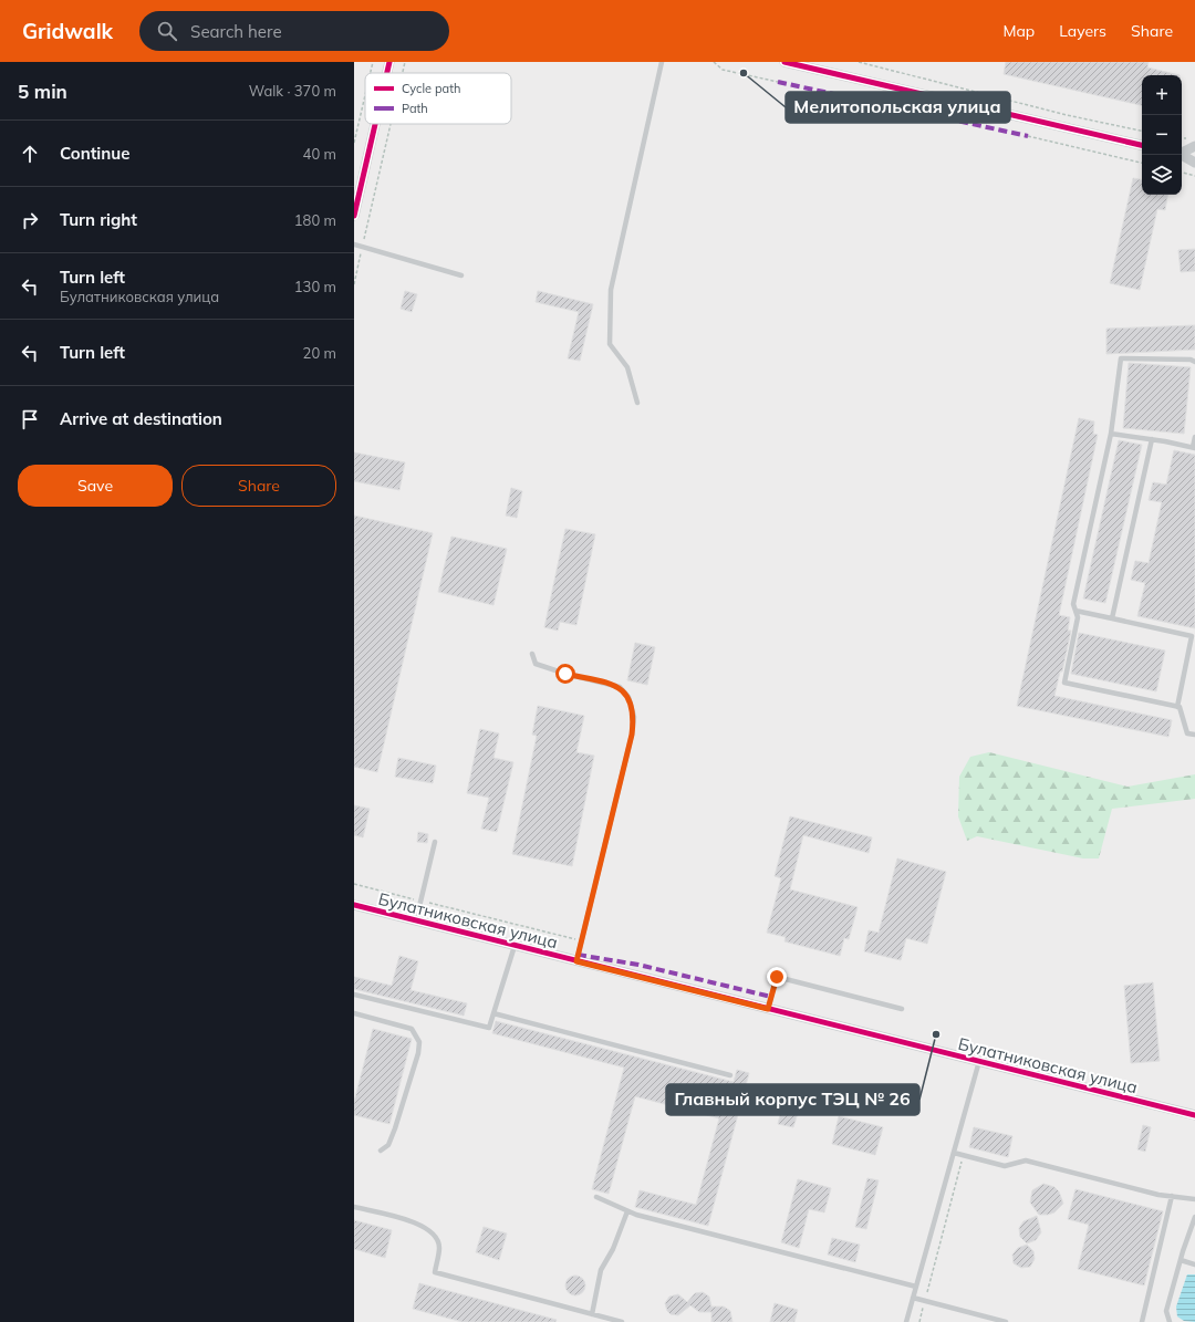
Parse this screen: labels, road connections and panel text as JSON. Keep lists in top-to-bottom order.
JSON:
{
  "streets": {
    "street": ["Булатниковская улица"]
  },
  "places": ["Мелитопольская улица", "Главный корпус ТЭЦ № 26"],
  "legend": ["Cycle path", "Path"],
  "page": {
    "header": "Gridwalk",
    "search": "Search here",
    "nav": ["Map", "Layers", "Share"],
    "heading": ["5 min", "Walk · 370 m"],
    "map_buttons": ["+", "−"],
    "list": [
      ["Continue", "40 m"],
      ["Turn right", "180 m"],
      ["Turn left", "Булатниковская улица", "130 m"],
      ["Turn left", "20 m"],
      "Arrive at destination"
    ],
    "buttons": ["Save", "Share"]
  }
}
